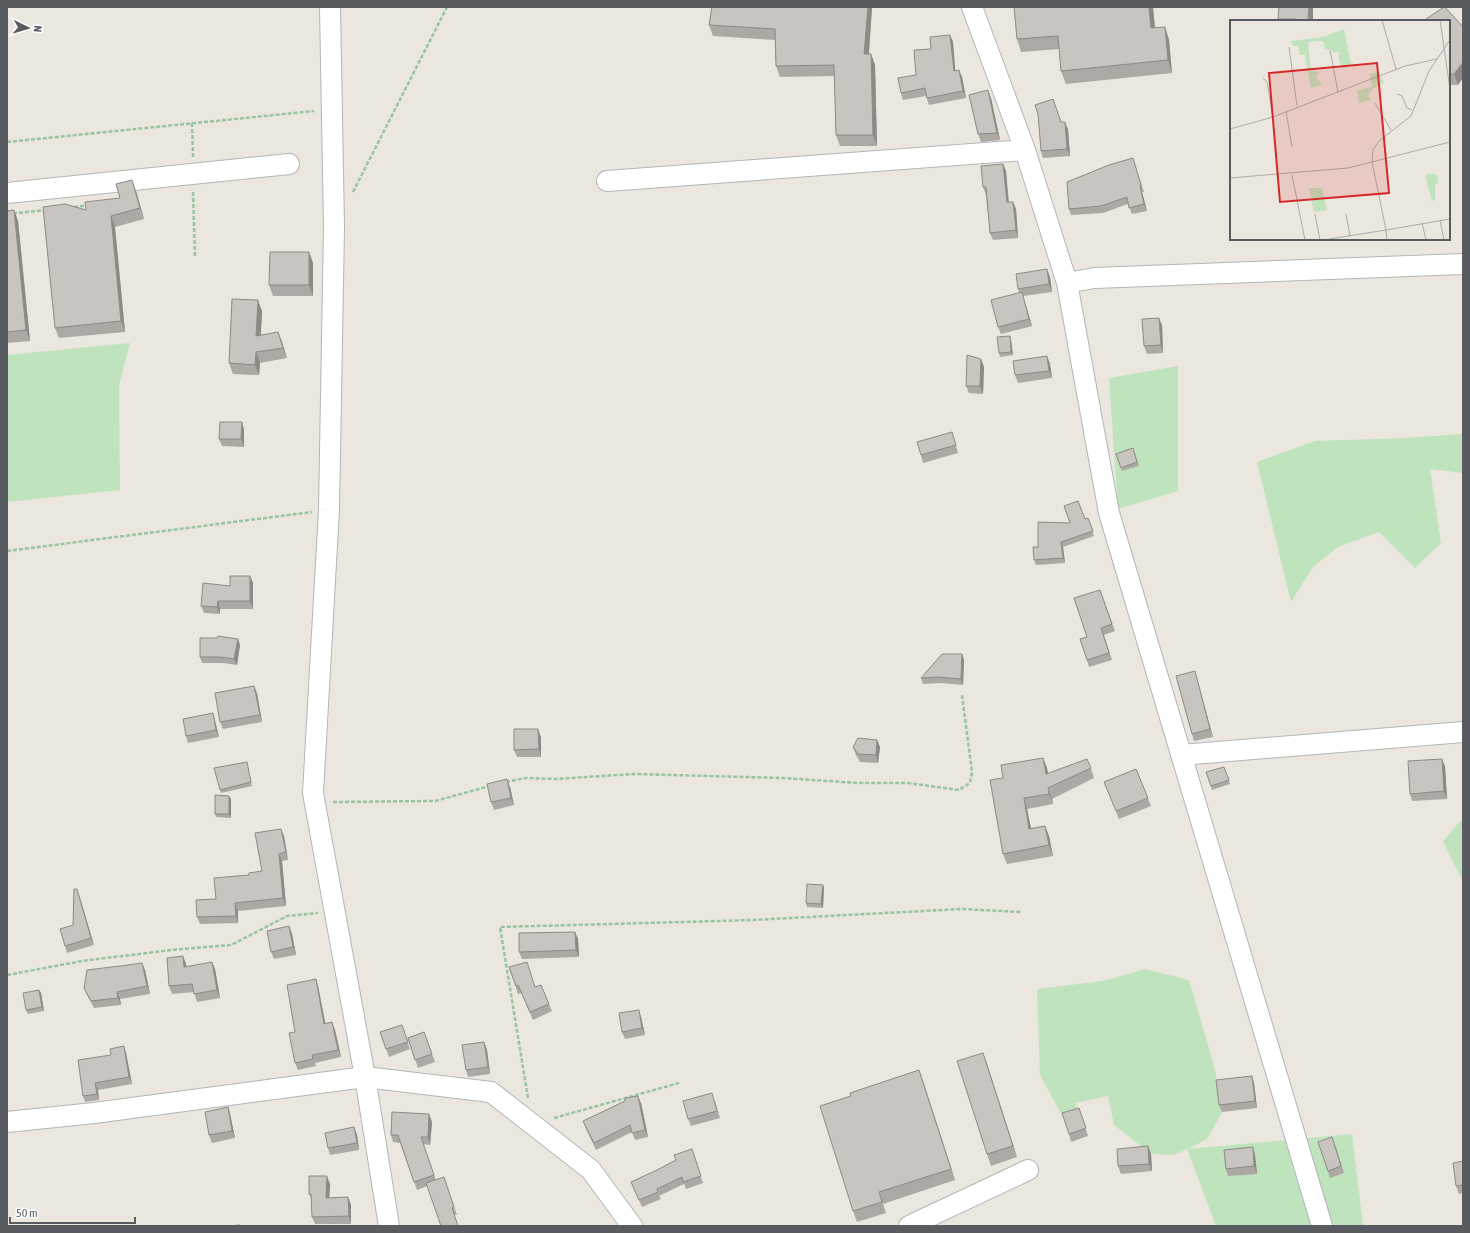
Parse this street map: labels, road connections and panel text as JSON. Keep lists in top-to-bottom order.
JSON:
{
  "scale_bar": "50 m",
  "north": "right"
}
